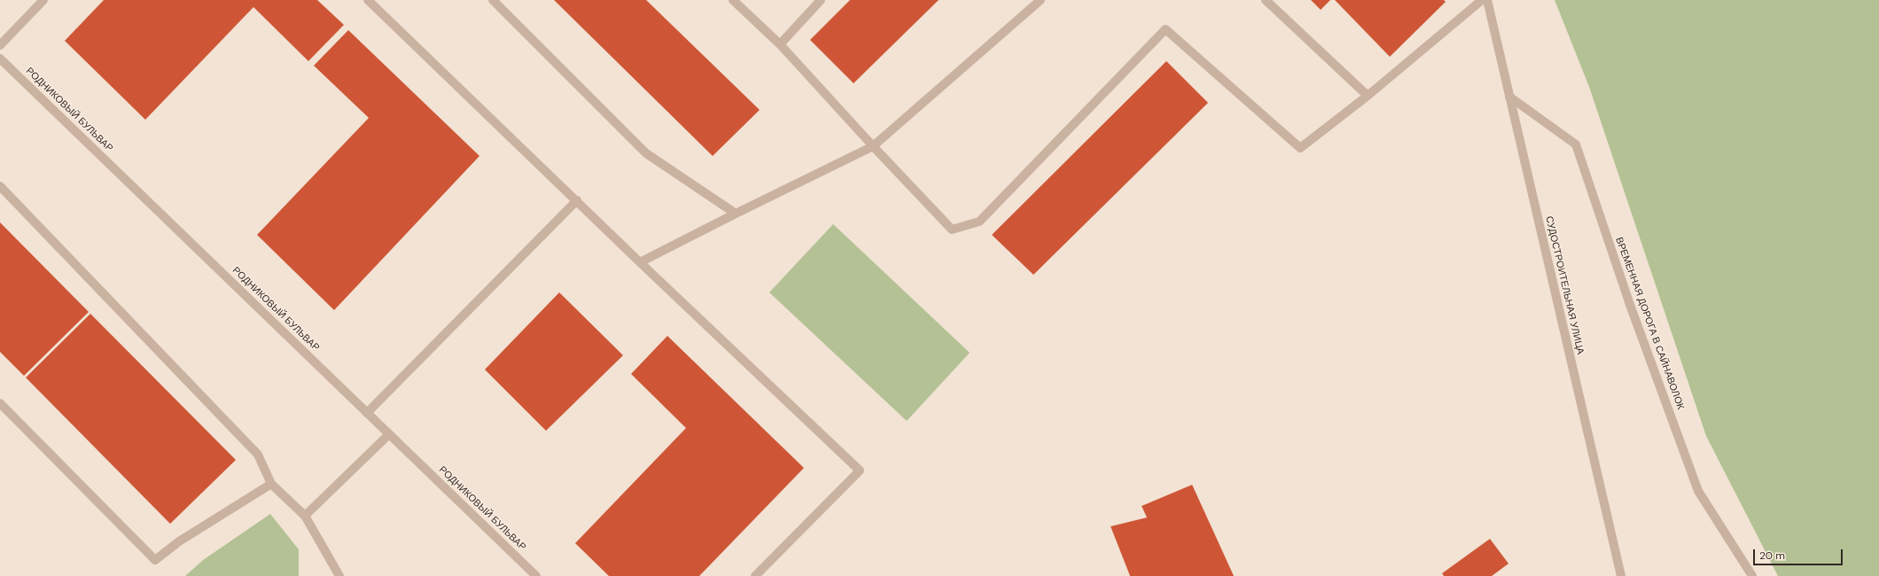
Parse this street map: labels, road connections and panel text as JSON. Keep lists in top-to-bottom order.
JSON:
{
  "streets": {
    "street": ["РОДНИКОВЫЙ БУЛЬВАР", "СУДОСТРОИТЕЛЬНАЯ УЛИЦА", "ВРЕМЕННАЯ ДОРОГА В САЙНАВОЛОК"]
  },
  "crossings": [
    ["СУДОСТРОИТЕЛЬНАЯ УЛИЦА", "ВРЕМЕННАЯ ДОРОГА В САЙНАВОЛОК"]
  ],
  "scale_bar": "20 m"
}
